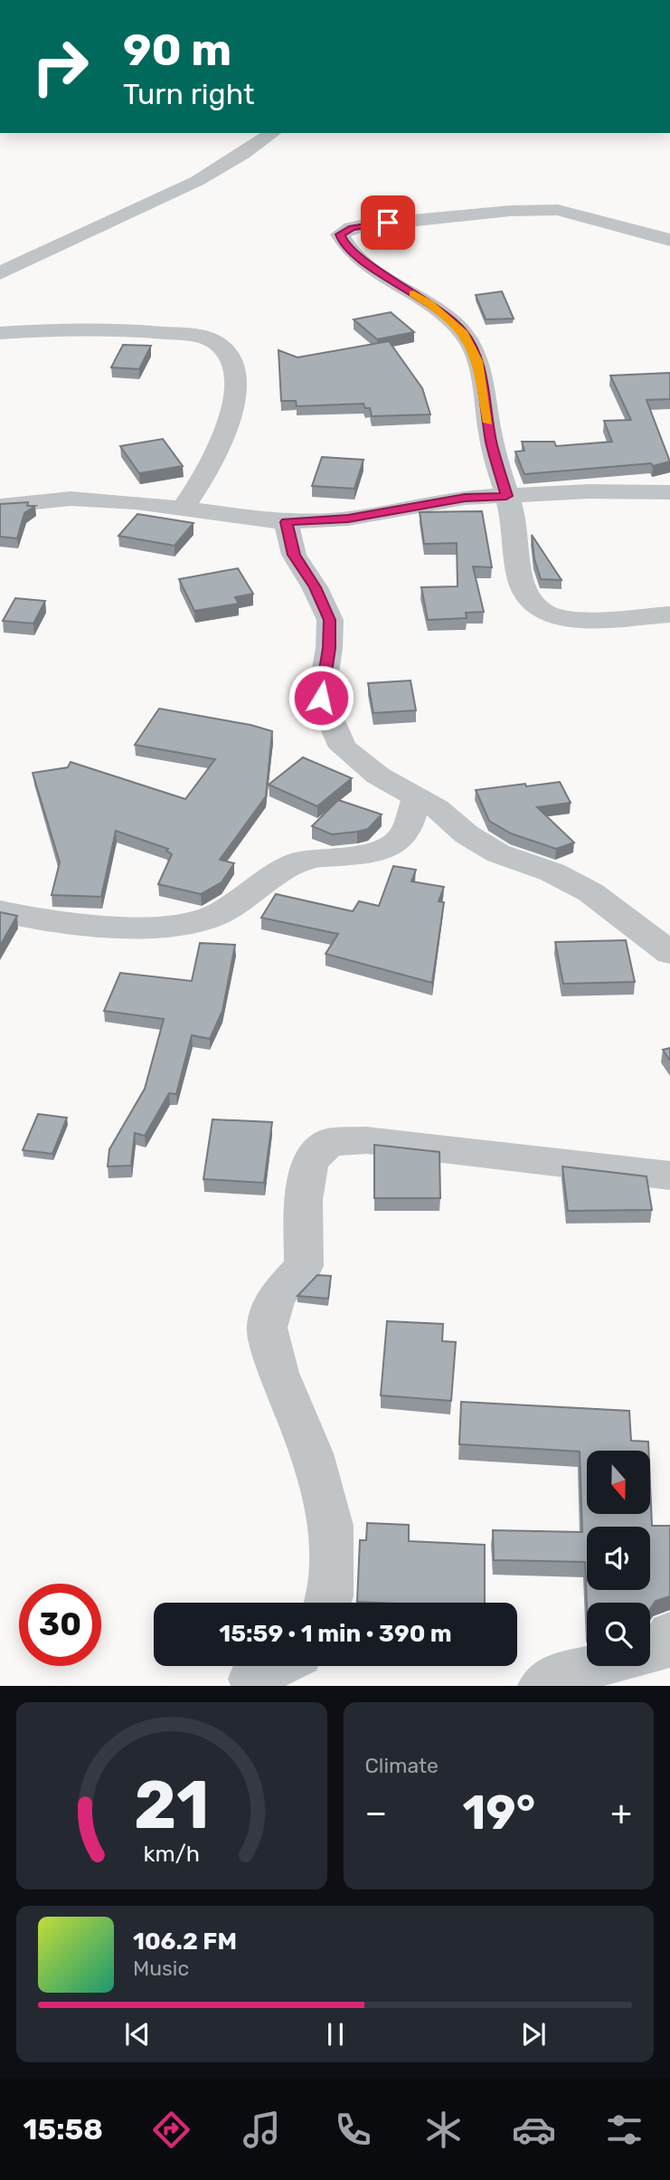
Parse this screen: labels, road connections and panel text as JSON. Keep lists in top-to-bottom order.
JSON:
{
  "north": "bottom",
  "page": {
    "turn": ["90 m", "Turn right"],
    "limit": "30",
    "trip": "15:59 · 1 min · 390 m",
    "tile": "Climate",
    "heat": ["−", "19°", "+"],
    "song": ["106.2 FM", "Music"],
    "tabs": "15:58",
    "gauge": ["21", "km/h"]
  }
}
